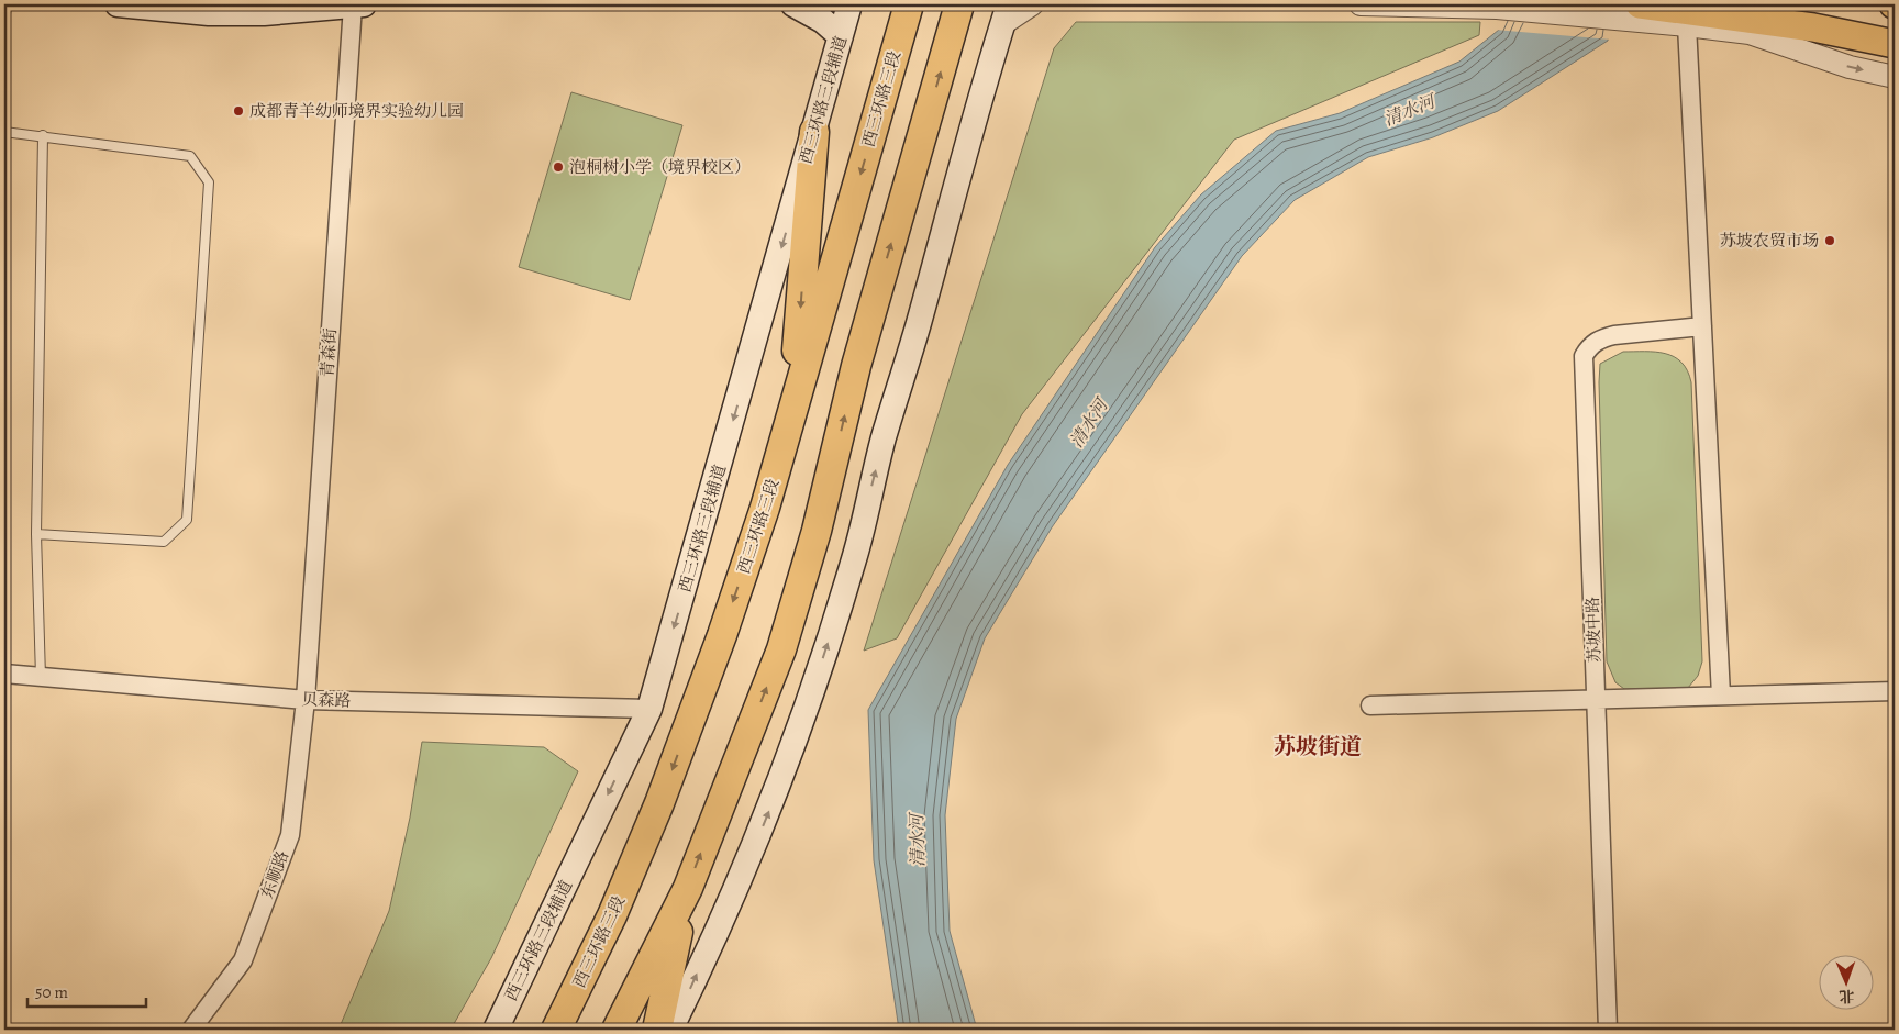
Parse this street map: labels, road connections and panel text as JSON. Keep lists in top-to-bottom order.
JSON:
{
  "streets": {
    "highway": ["西三环路三段"],
    "main road": ["西三环路三段辅道"],
    "street": [
      "青森街",
      "苏坡中路",
      "贝森路",
      "东顺路"
    ]
  },
  "crossings": [
    ["西三环路三段辅道", "贝森路"],
    ["青森街", "贝森路"],
    ["青森街", "东顺路"],
    ["贝森路", "东顺路"]
  ],
  "districts": ["苏坡街道"],
  "water": ["清水河"],
  "places": ["成都青羊幼师境界实验幼儿园", "泡桐树小学（境界校区）", "苏坡农贸市场"],
  "scale_bar": "50 m",
  "north": "bottom"
}
